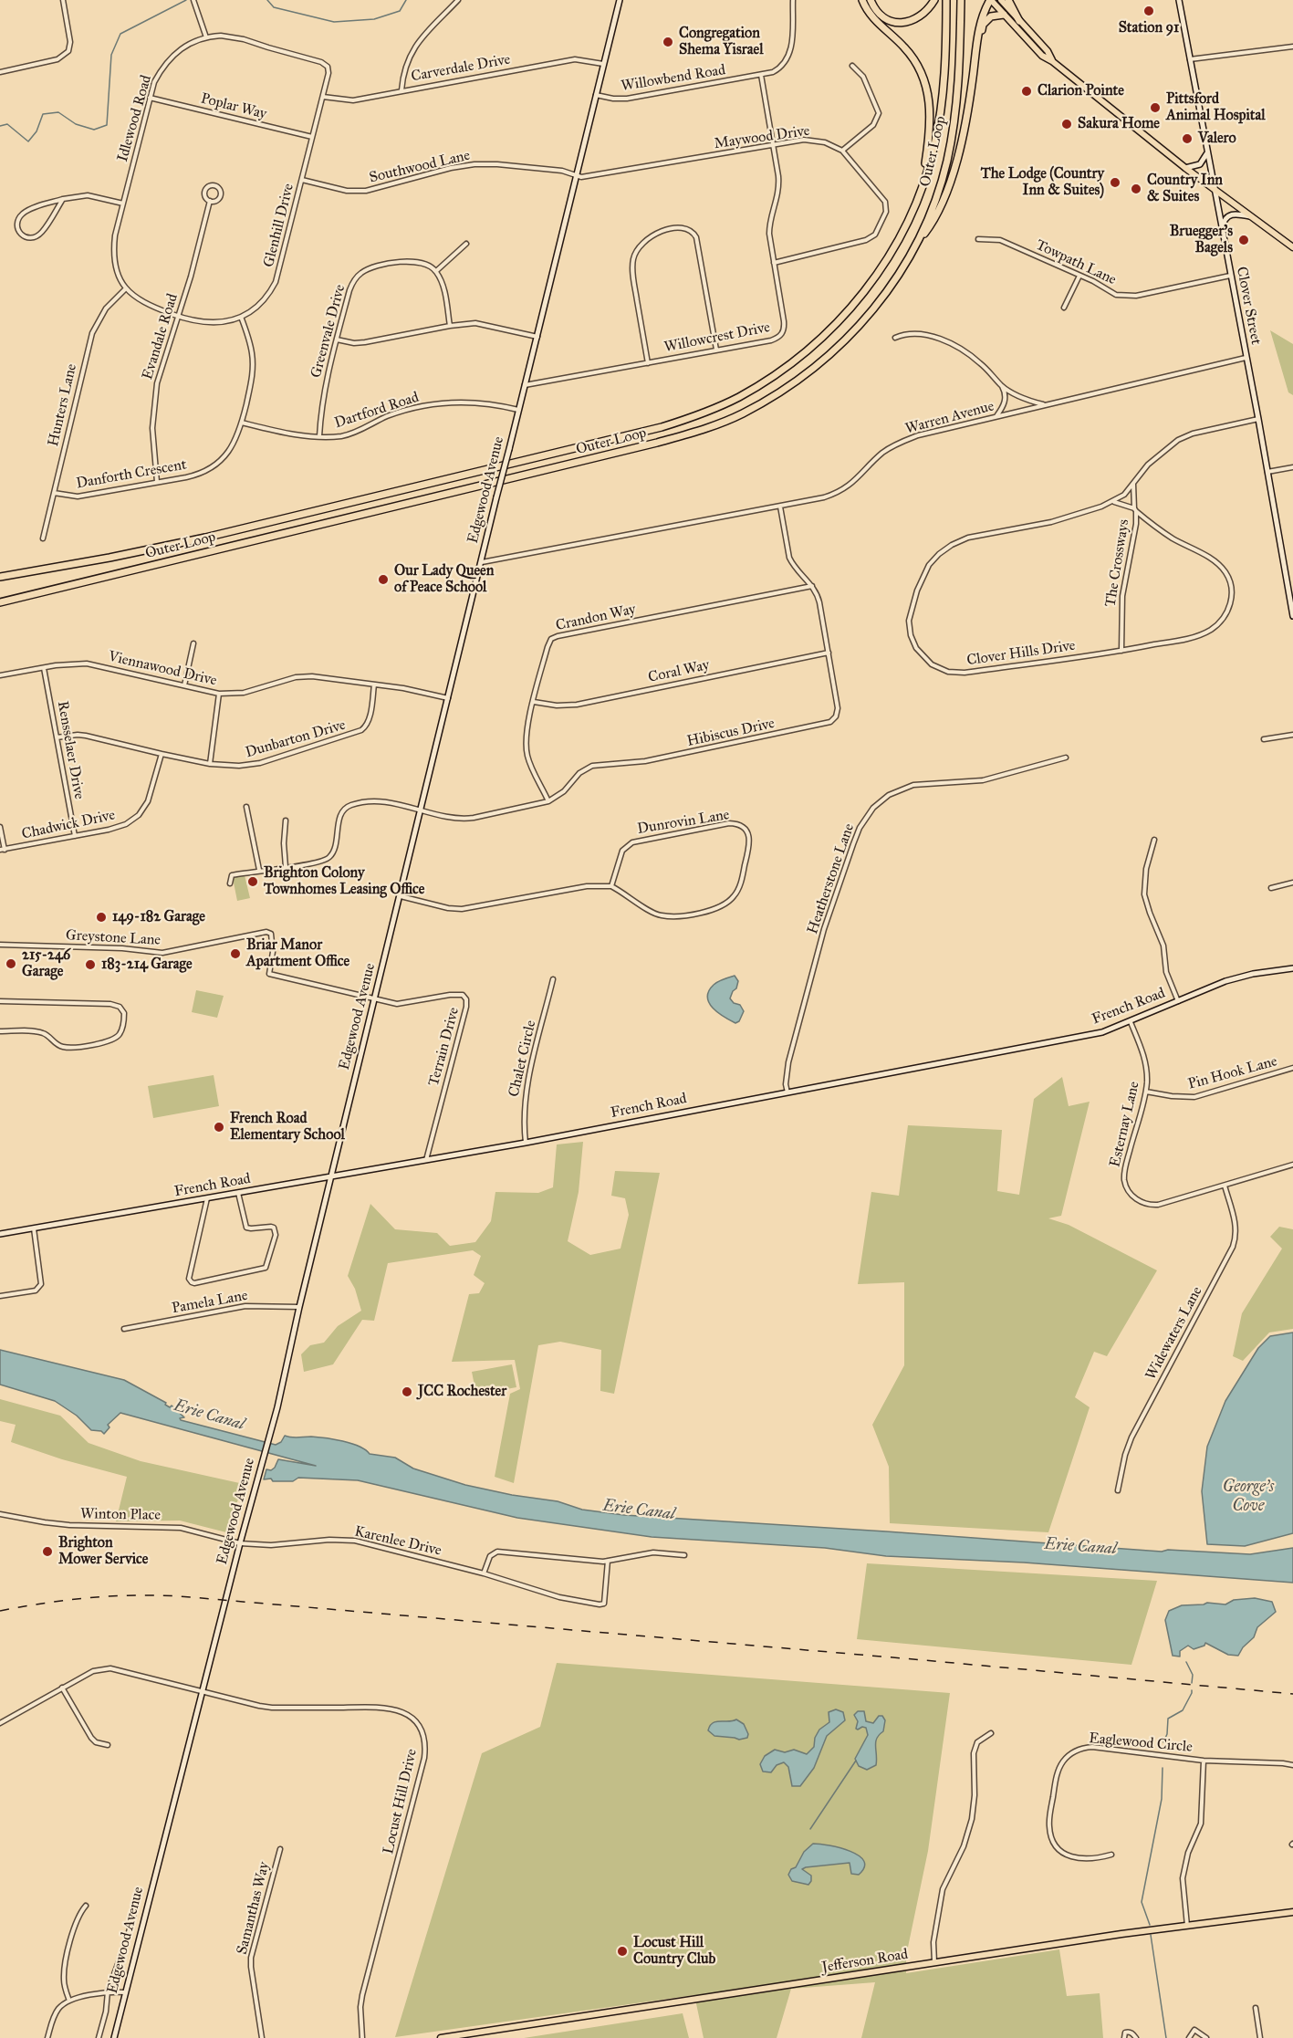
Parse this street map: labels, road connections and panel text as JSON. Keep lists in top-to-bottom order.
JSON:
{
  "streets": {
    "highway": ["Outer Loop"],
    "main road": ["Jefferson Road"],
    "street": [
      "Carverdale Drive",
      "Willowbend Road",
      "Poplar Way",
      "Idlewood Road",
      "Maywood Drive",
      "Southwood Lane",
      "Glenhill Drive",
      "Towpath Lane",
      "Clover Street",
      "Greenvale Drive",
      "Evandale Road",
      "Willowcrest Drive",
      "Hunters Lane",
      "Dartford Road",
      "Warren Avenue",
      "Danforth Crescent",
      "Edgewood Avenue",
      "The Crossways",
      "Crandon Way",
      "Clover Hills Drive",
      "Viennawood Drive",
      "Coral Way",
      "Hibiscus Drive",
      "Dunbarton Drive",
      "Rensselaer Drive",
      "Dunrovin Lane",
      "Chadwick Drive",
      "Heatherstone Lane",
      "Greystone Lane",
      "French Road",
      "Terrain Drive",
      "Chalet Circle",
      "Pin Hook Lane",
      "Esternay Lane",
      "Pamela Lane",
      "Widewaters Lane",
      "Winton Place",
      "Karenlee Drive",
      "Eaglewood Circle",
      "Locust Hill Drive",
      "Samanthas Way"
    ]
  },
  "crossings": [
    ["Carverdale Drive", "Glenhill Drive"],
    ["Carverdale Drive", "Edgewood Avenue"],
    ["Willowbend Road", "Willowcrest Drive"],
    ["Willowbend Road", "Edgewood Avenue"],
    ["Poplar Way", "Idlewood Road"],
    ["Poplar Way", "Glenhill Drive"],
    ["Idlewood Road", "Glenhill Drive"],
    ["Idlewood Road", "Hunters Lane"],
    ["Maywood Drive", "Southwood Lane"],
    ["Maywood Drive", "Willowcrest Drive"],
    ["Maywood Drive", "Edgewood Avenue"],
    ["Southwood Lane", "Glenhill Drive"],
    ["Southwood Lane", "Edgewood Avenue"],
    ["Glenhill Drive", "Evandale Road"],
    ["Glenhill Drive", "Danforth Crescent"],
    ["Towpath Lane", "Clover Street"],
    ["Clover Street", "Warren Avenue"],
    ["Clover Street", "Clover Hills Drive"],
    ["Greenvale Drive", "Dartford Road"],
    ["Evandale Road", "Danforth Crescent"],
    ["Willowcrest Drive", "Edgewood Avenue"],
    ["Hunters Lane", "Danforth Crescent"],
    ["Dartford Road", "Danforth Crescent"],
    ["Dartford Road", "Edgewood Avenue"],
    ["Warren Avenue", "Edgewood Avenue"],
    ["Warren Avenue", "Hibiscus Drive"],
    ["Edgewood Avenue", "Viennawood Drive"],
    ["Edgewood Avenue", "Hibiscus Drive"],
    ["Edgewood Avenue", "Greystone Lane"],
    ["Edgewood Avenue", "French Road"],
    ["Edgewood Avenue", "Terrain Drive"],
    ["Edgewood Avenue", "Pamela Lane"],
    ["Edgewood Avenue", "Winton Place"],
    ["Edgewood Avenue", "Karenlee Drive"],
    ["Edgewood Avenue", "Locust Hill Drive"],
    ["The Crossways", "Clover Hills Drive"],
    ["Crandon Way", "Coral Way"],
    ["Crandon Way", "Hibiscus Drive"],
    ["Viennawood Drive", "Dunbarton Drive"],
    ["Viennawood Drive", "Rensselaer Drive"],
    ["Coral Way", "Hibiscus Drive"],
    ["Dunbarton Drive", "Rensselaer Drive"],
    ["Dunbarton Drive", "Chadwick Drive"],
    ["Rensselaer Drive", "Chadwick Drive"],
    ["Heatherstone Lane", "French Road"],
    ["Greystone Lane", "Terrain Drive"],
    ["French Road", "Terrain Drive"],
    ["French Road", "Chalet Circle"],
    ["French Road", "Esternay Lane"],
    ["Pin Hook Lane", "Esternay Lane"],
    ["Esternay Lane", "Widewaters Lane"],
    ["Winton Place", "Karenlee Drive"]
  ],
  "water": ["Erie Canal", "George's Cove"],
  "places": [
    "Station 91",
    "Congregation Shema Yisrael",
    "Clarion Pointe",
    "Pittsford Animal Hospital",
    "Sakura Home",
    "Valero",
    "The Lodge (Country Inn & Suites)",
    "Country Inn & Suites",
    "Bruegger's Bagels",
    "Our Lady Queen of Peace School",
    "Brighton Colony Townhomes Leasing Office",
    "149-182 Garage",
    "Briar Manor Apartment Office",
    "215-246 Garage",
    "183-214 Garage",
    "French Road Elementary School",
    "JCC Rochester",
    "Brighton Mower Service",
    "Locust Hill Country Club"
  ]
}
